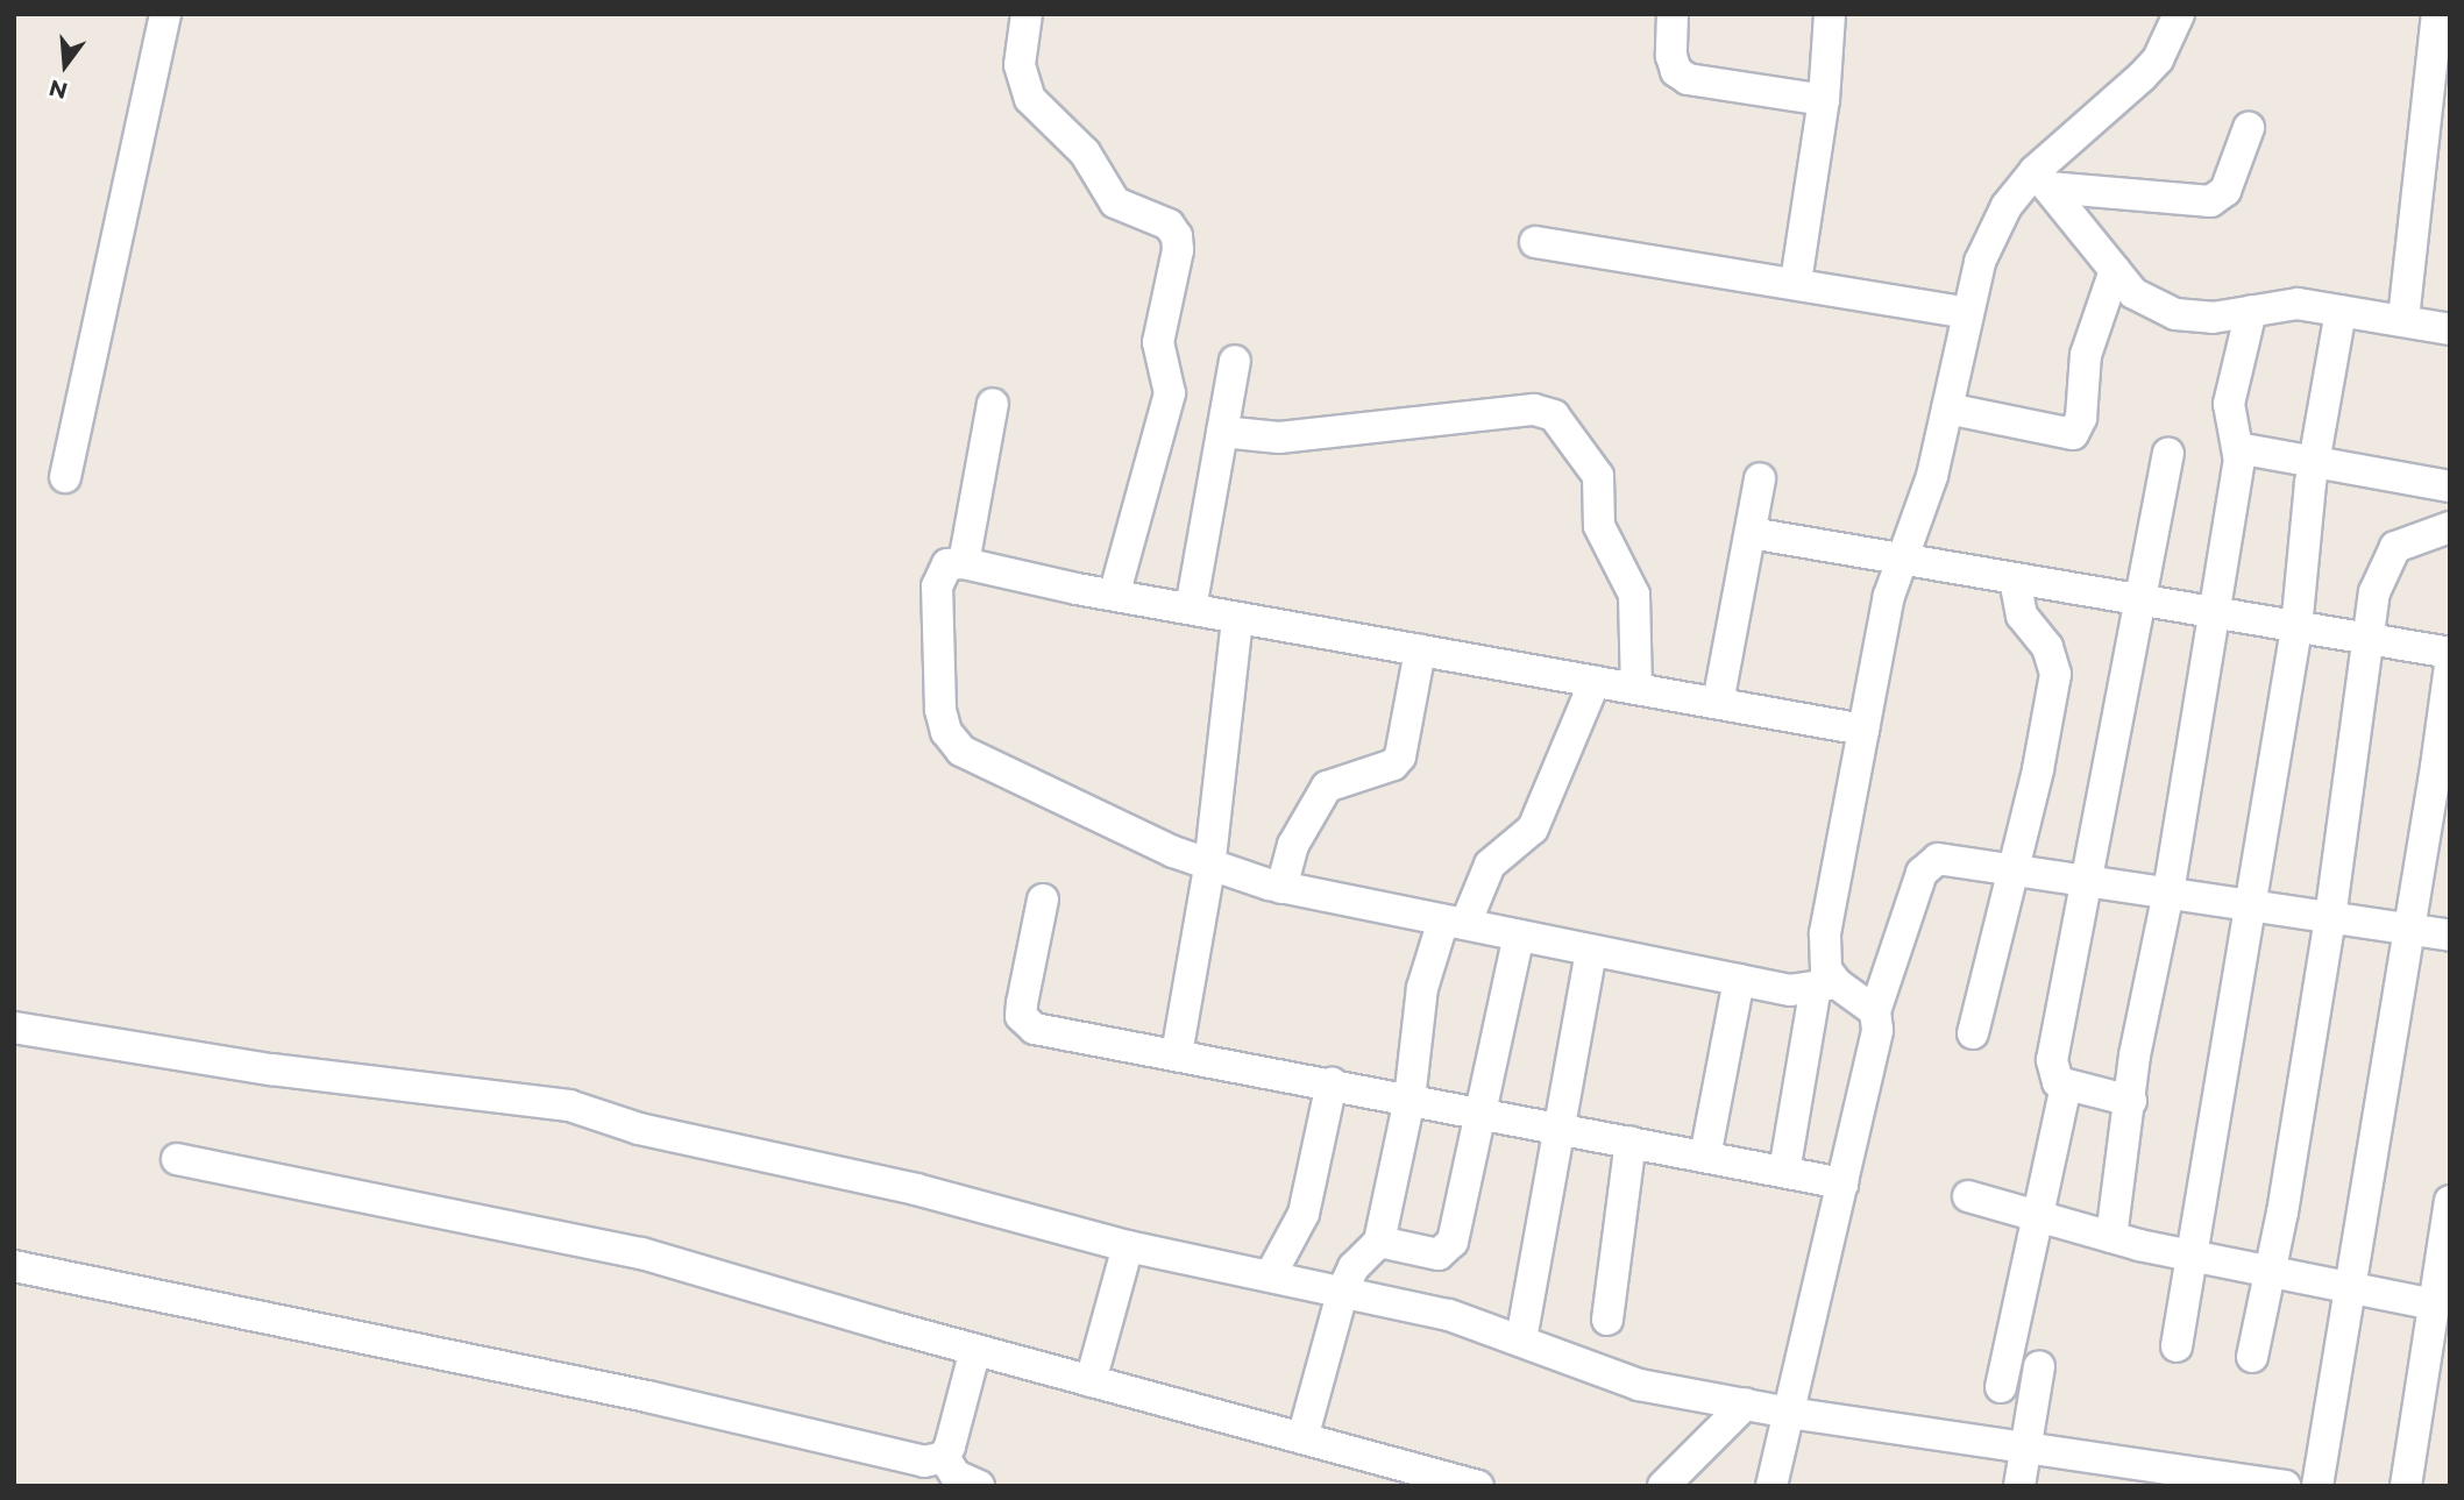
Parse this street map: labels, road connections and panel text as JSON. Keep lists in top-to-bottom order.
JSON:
{
  "north": "bottom"
}
